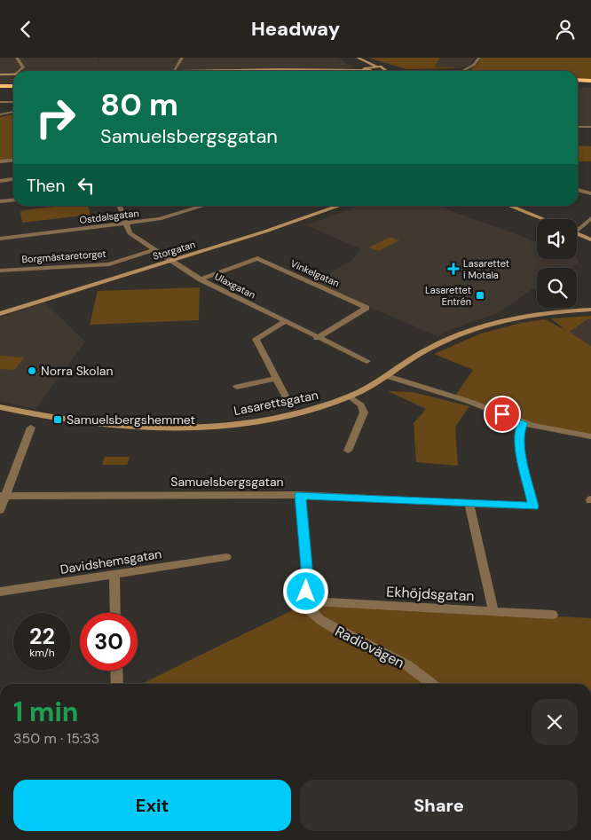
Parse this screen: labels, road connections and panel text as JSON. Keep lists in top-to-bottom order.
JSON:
{
  "streets": {
    "street": [
      "Ostdalsgatan",
      "Storgatan",
      "Borgmästaretorget",
      "Vinkelgatan",
      "Ulaxgatan",
      "Lasarettsgatan",
      "Samuelsbergsgatan",
      "Davidshemsgatan",
      "Ekhöjdsgatan",
      "Radiovägen"
    ]
  },
  "crossings": [
    ["Ostdalsgatan", "Ulaxgatan"],
    ["Storgatan", "Ulaxgatan"],
    ["Borgmästaretorget", "Ulaxgatan"],
    ["Vinkelgatan", "Ulaxgatan"],
    ["Ekhöjdsgatan", "Radiovägen"]
  ],
  "places": {
    "health": ["Lasarettet i Motala"],
    "transit": ["Lasarettet Entrén", "Samuelsbergshemmet"],
    "other": ["Norra Skolan"]
  },
  "page": {
    "header": "Headway",
    "turn": ["80 m", "Samuelsbergsgatan"],
    "then": "Then",
    "speed": "22 km/h",
    "limit": "30",
    "heading": ["1 min", "350 m · 15:33"],
    "buttons": ["Exit", "Share"]
  }
}
